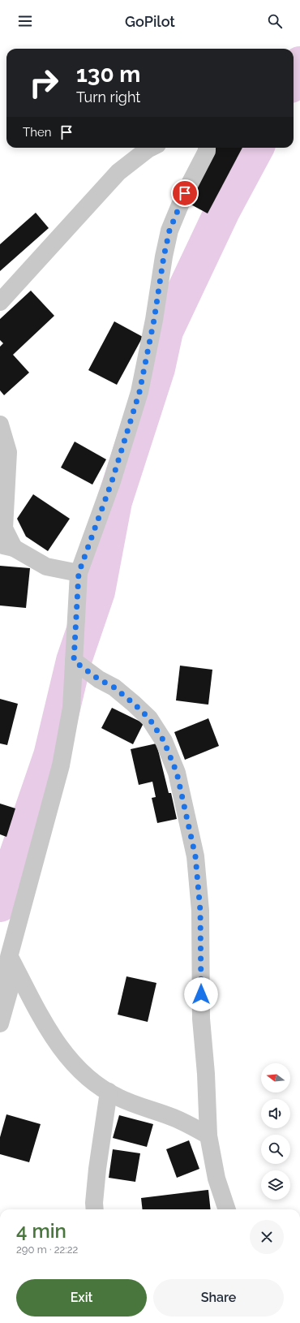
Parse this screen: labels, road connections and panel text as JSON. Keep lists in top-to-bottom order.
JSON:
{
  "north": "left",
  "page": {
    "header": "GoPilot",
    "turn": ["130 m", "Turn right"],
    "then": "Then",
    "heading": ["4 min", "290 m · 22:22"],
    "buttons": ["Exit", "Share"]
  }
}
